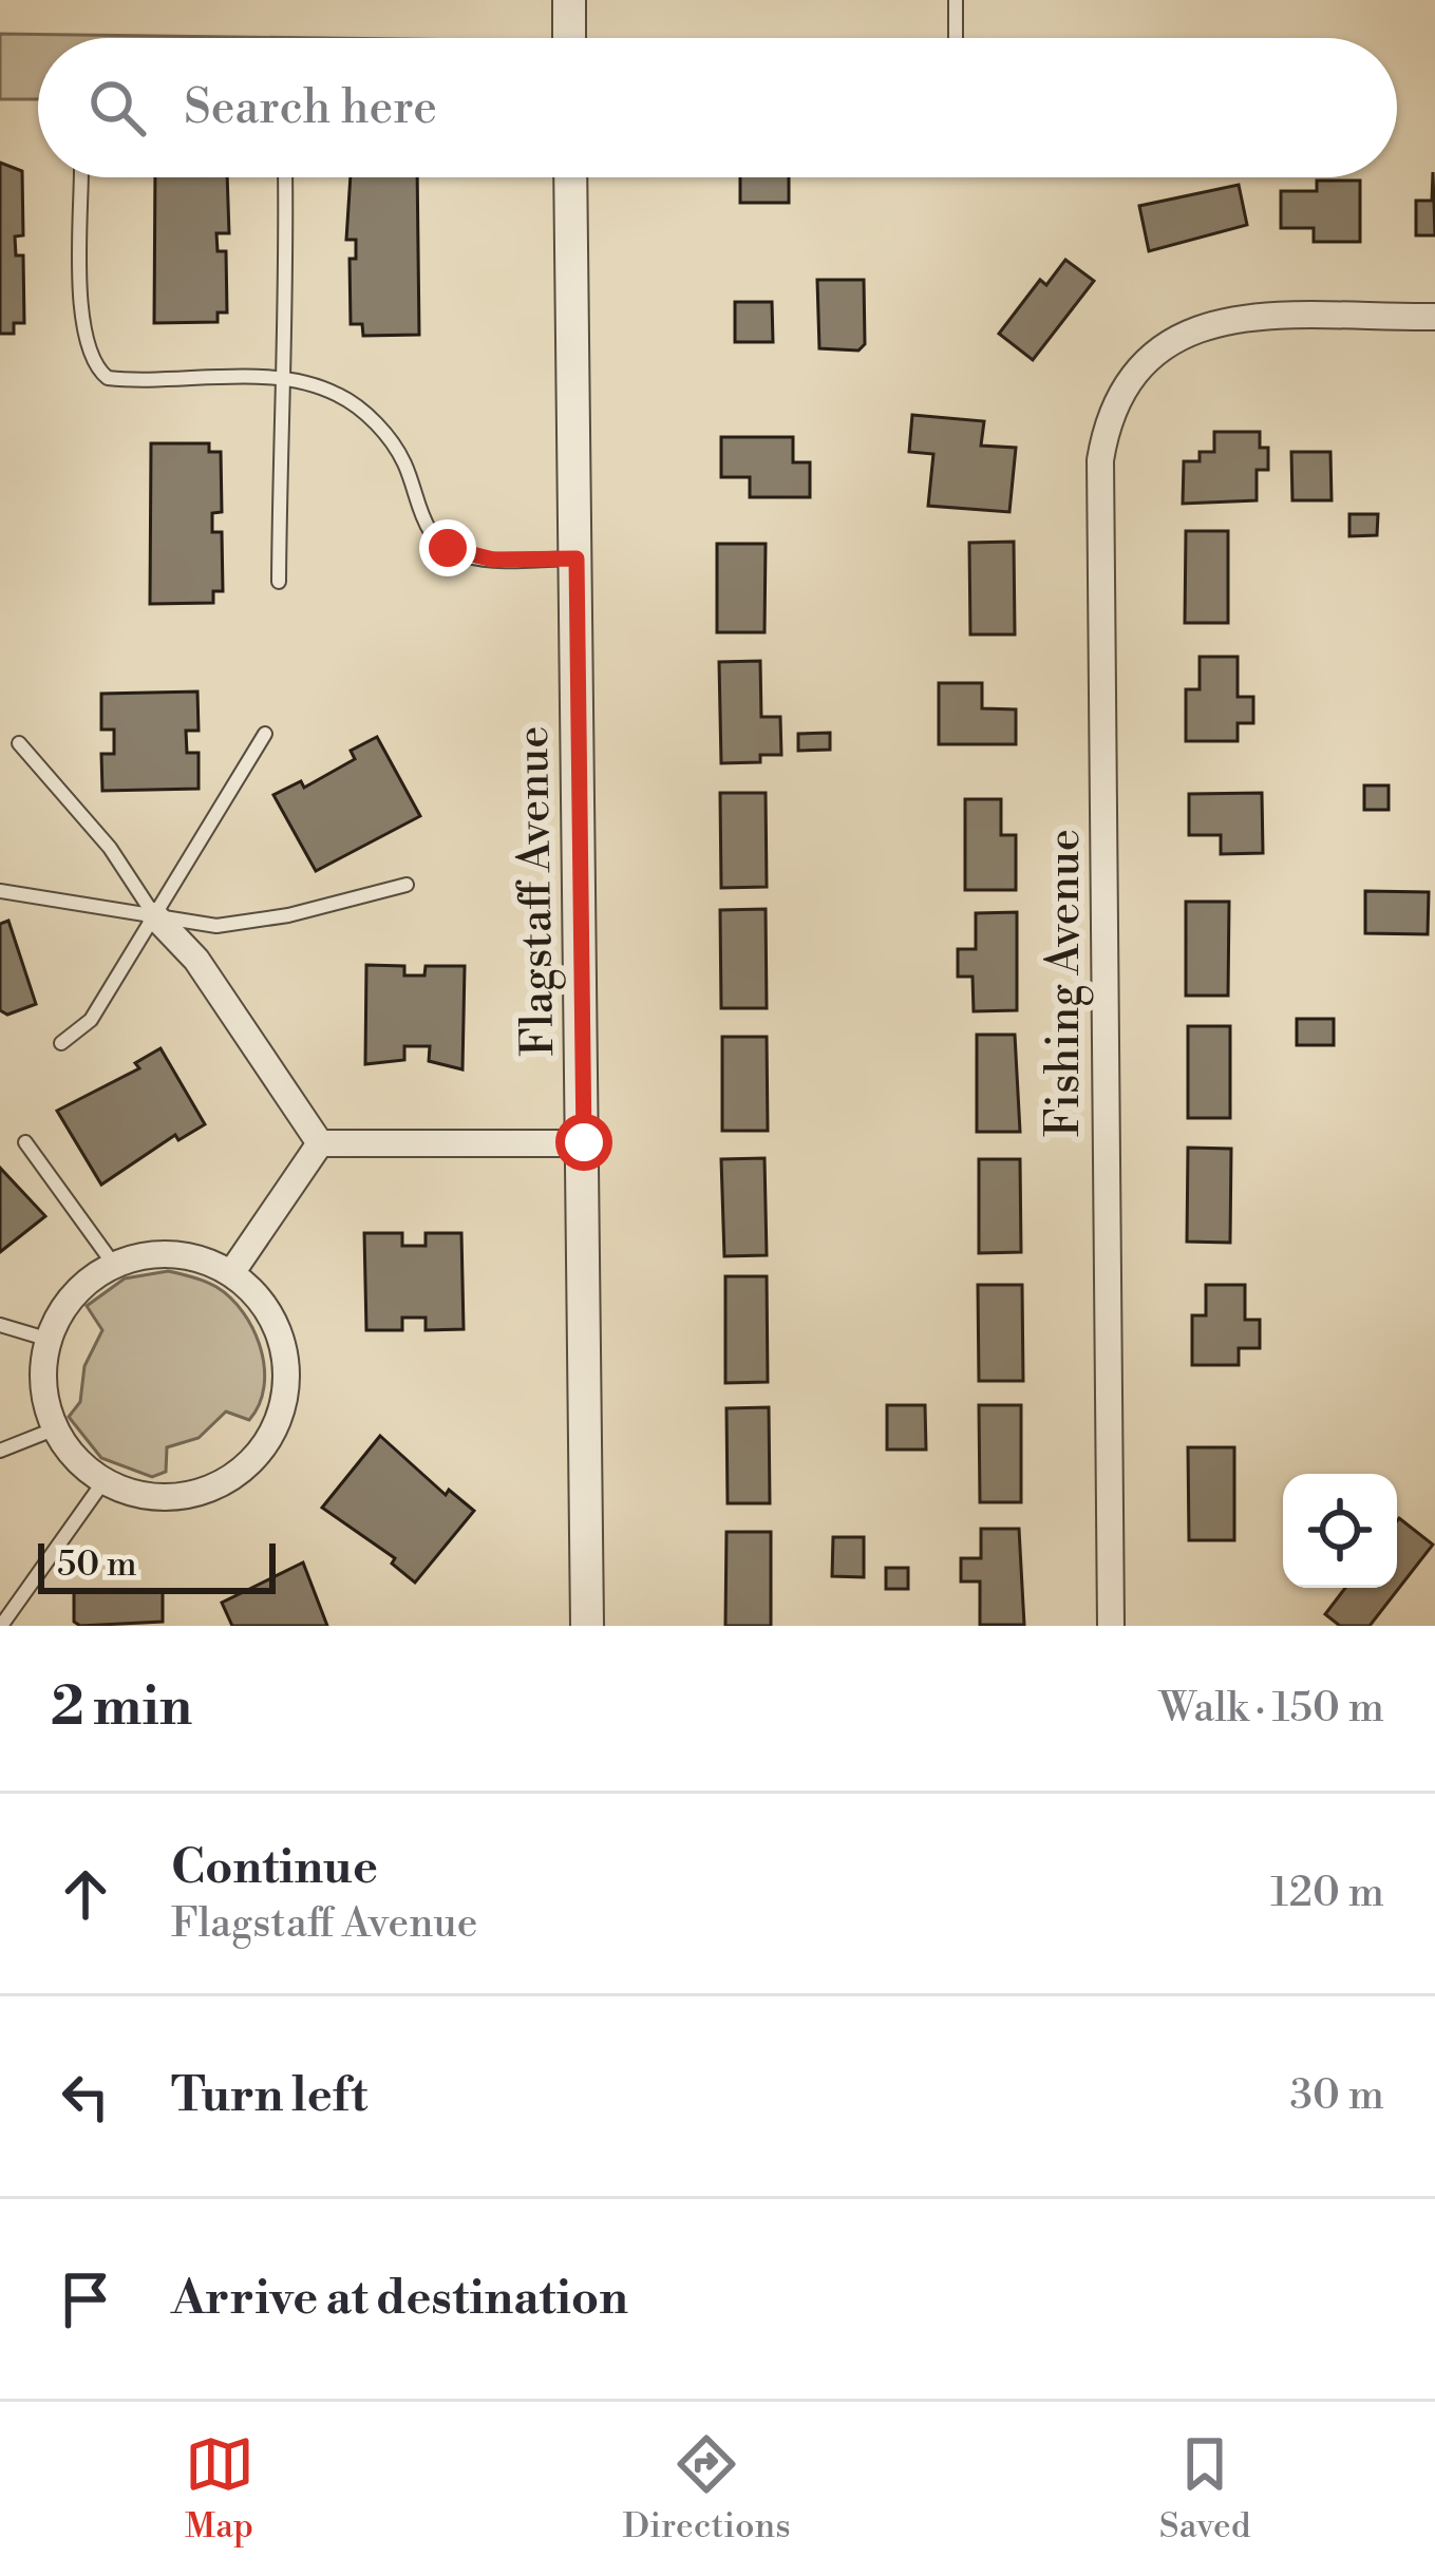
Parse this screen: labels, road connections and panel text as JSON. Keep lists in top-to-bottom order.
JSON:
{
  "streets": {
    "street": ["Flagstaff Avenue", "Fishing Avenue"]
  },
  "scale_bar": "50 m",
  "page": {
    "search": "Search here",
    "scale": "50 m",
    "heading": ["2 min", "Walk · 150 m"],
    "list": [
      ["Continue", "Flagstaff Avenue", "120 m"],
      ["Turn left", "30 m"],
      "Arrive at destination"
    ],
    "nav": ["Map", "Directions", "Saved"]
  }
}
